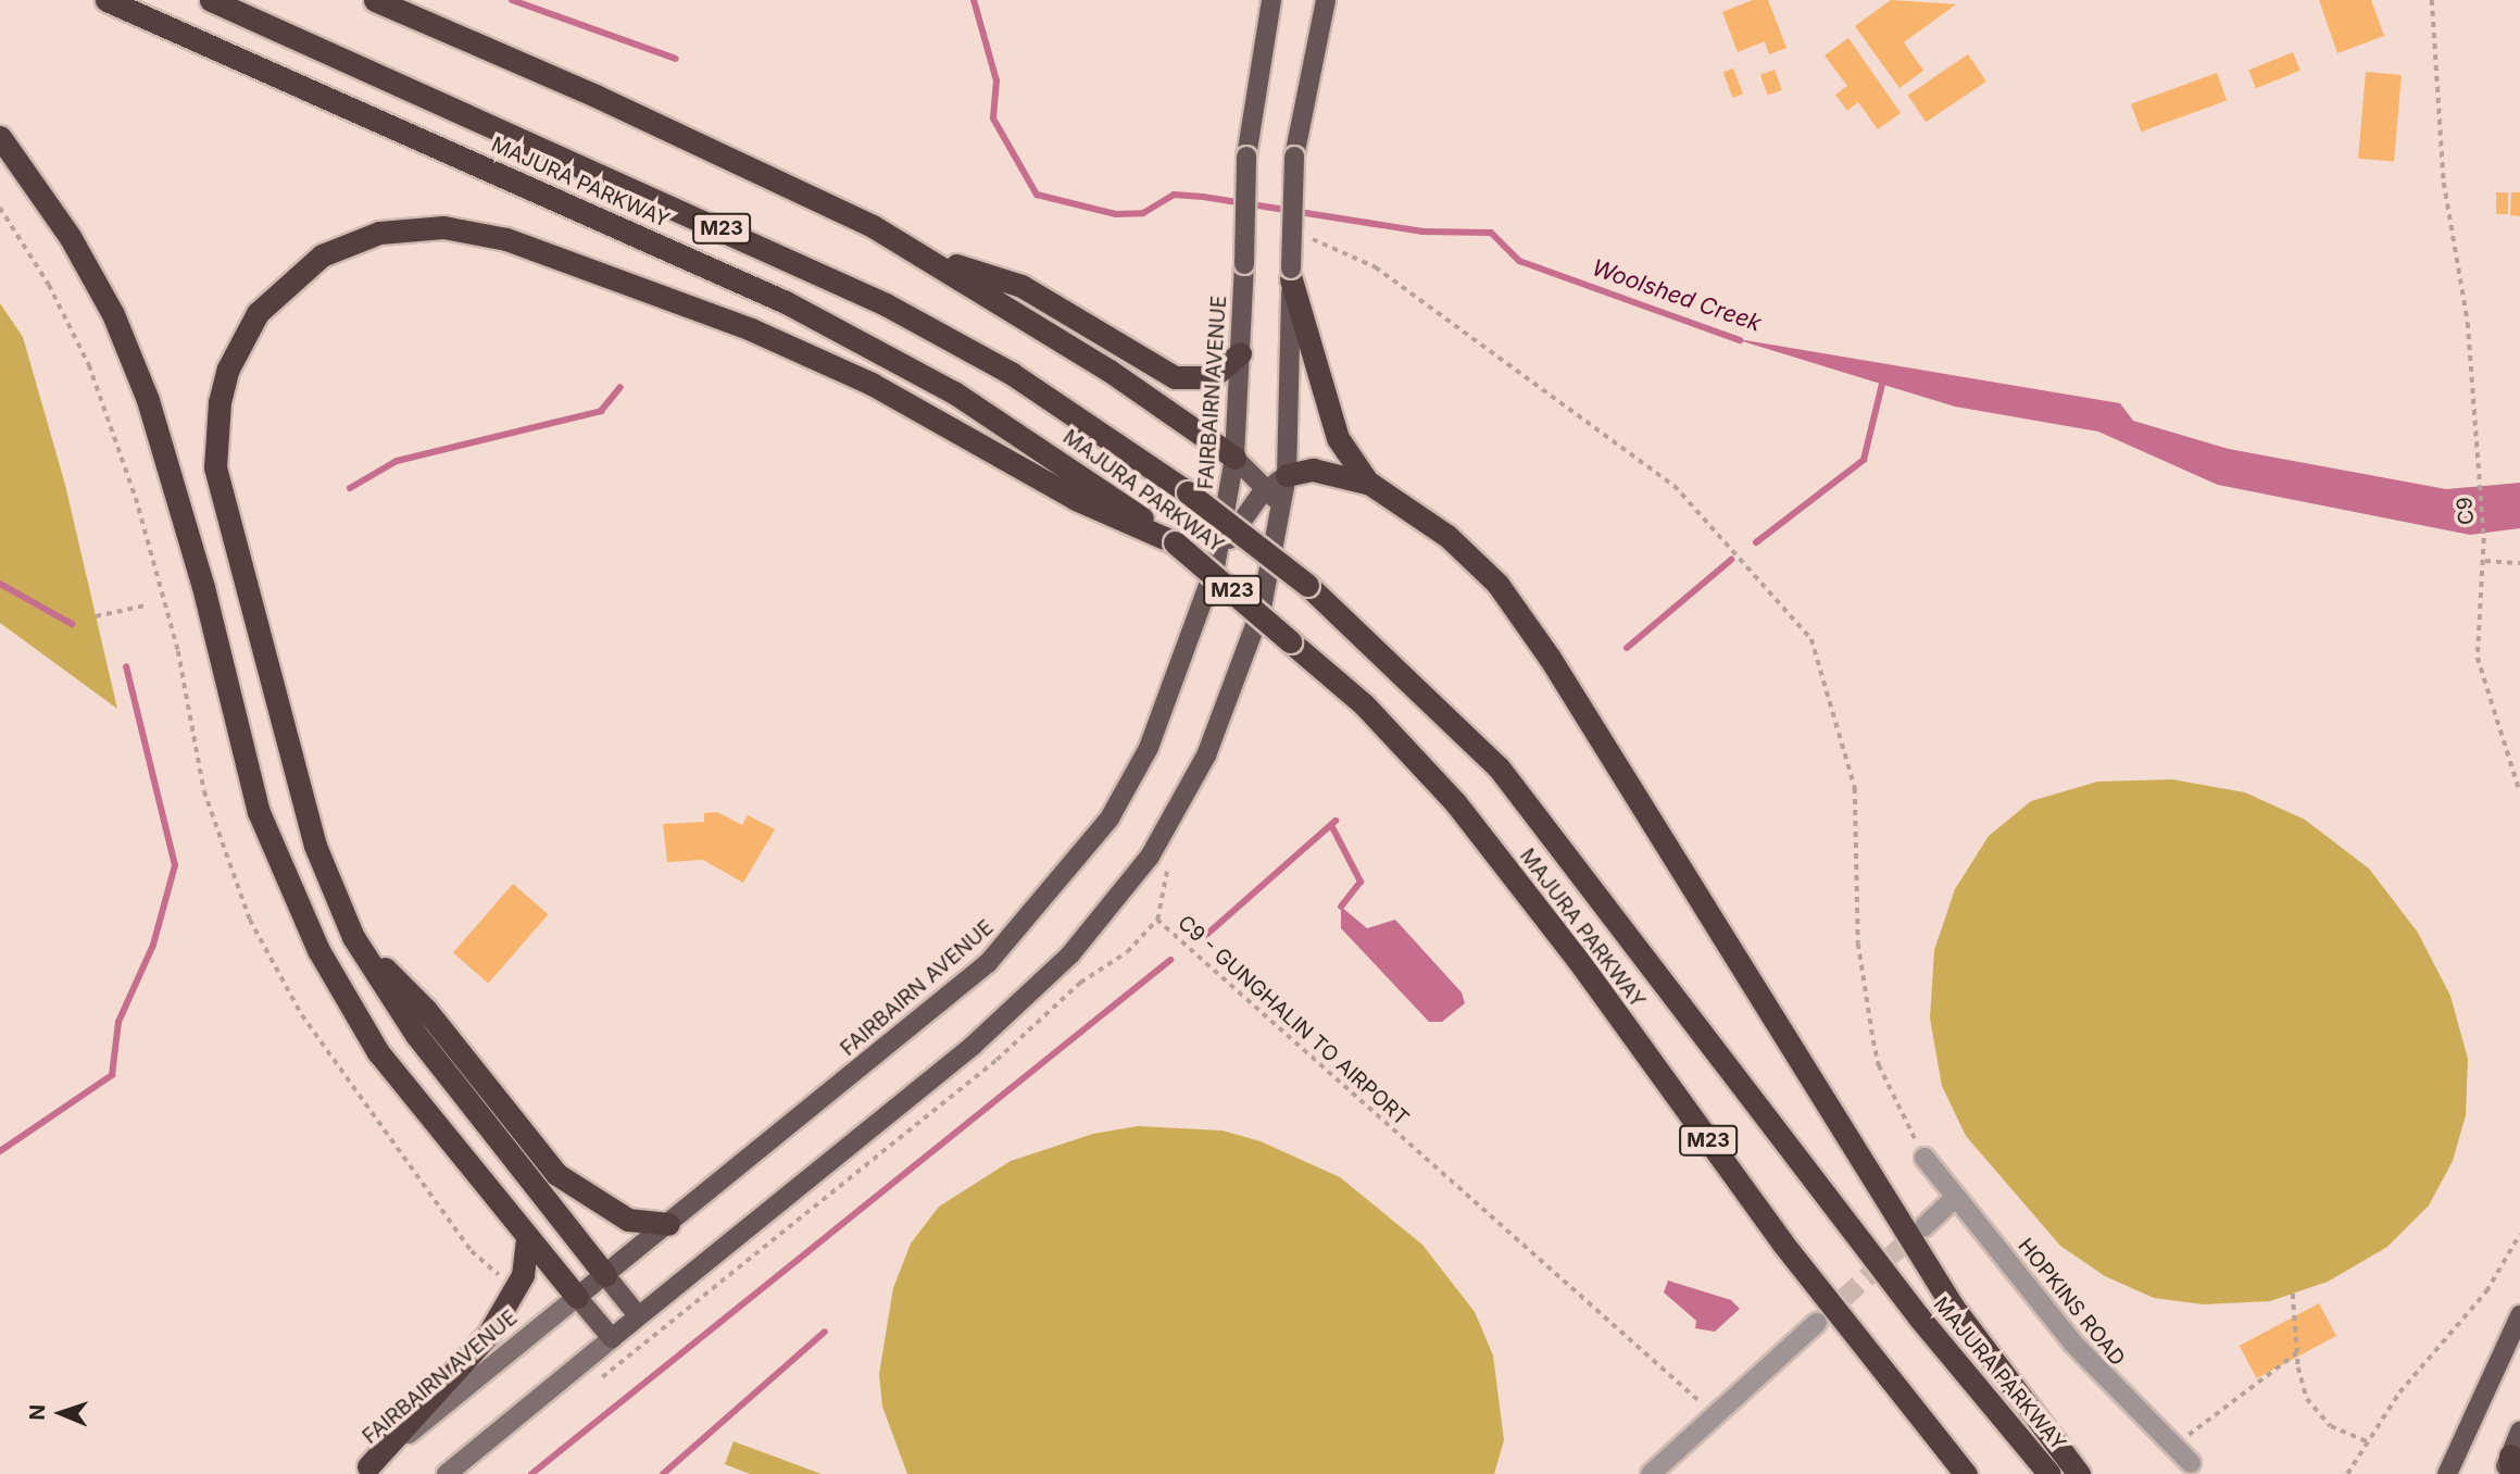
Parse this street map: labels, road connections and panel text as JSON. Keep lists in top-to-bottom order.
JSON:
{
  "streets": {
    "highway": ["MAJURA PARKWAY", "M23"],
    "main road": ["FAIRBAIRN AVENUE"],
    "street": ["HOPKINS ROAD"],
    "path": ["C9", "C9 - GUNGHALIN TO AIRPORT"]
  },
  "water": ["Woolshed Creek"],
  "north": "left"
}
